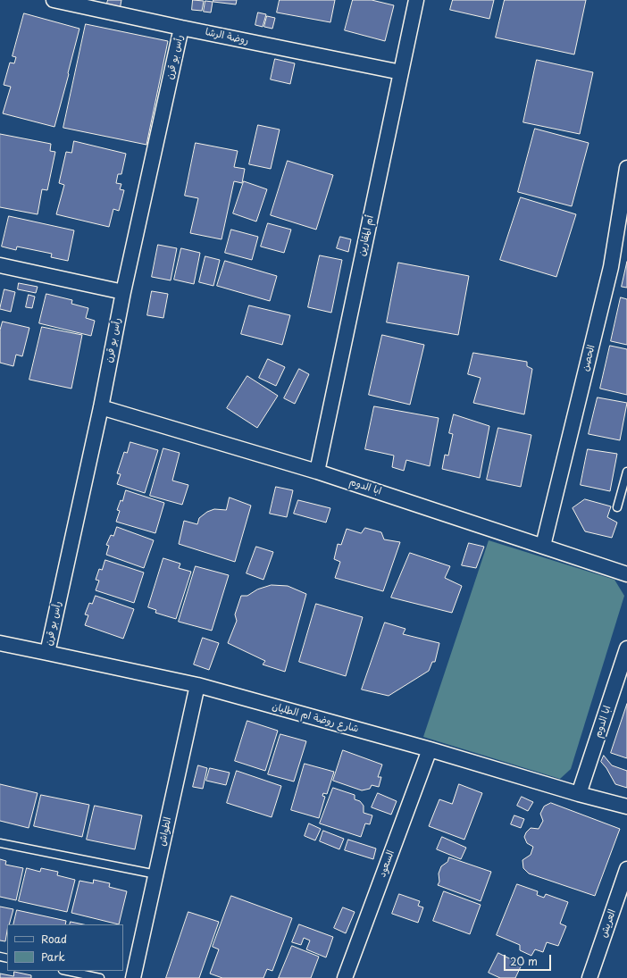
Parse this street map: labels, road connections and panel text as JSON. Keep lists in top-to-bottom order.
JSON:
{
  "streets": {
    "street": [
      "روضة الرشا",
      "رأس بو قرن",
      "أم المقارين",
      "الحصن",
      "ابا الدوم",
      "شارع روضة ام الطليان",
      "الطواش",
      "السعود",
      "العريش"
    ]
  },
  "crossings": [
    ["روضة الرشا", "رأس بو قرن"],
    ["روضة الرشا", "أم المقارين"],
    ["رأس بو قرن", "ابا الدوم"],
    ["رأس بو قرن", "شارع روضة ام الطليان"],
    ["أم المقارين", "ابا الدوم"],
    ["الحصن", "ابا الدوم"],
    ["ابا الدوم", "شارع روضة ام الطليان"],
    ["شارع روضة ام الطليان", "الطواش"],
    ["شارع روضة ام الطليان", "السعود"]
  ],
  "legend": ["Road", "Park"],
  "scale_bar": "20 m"
}
